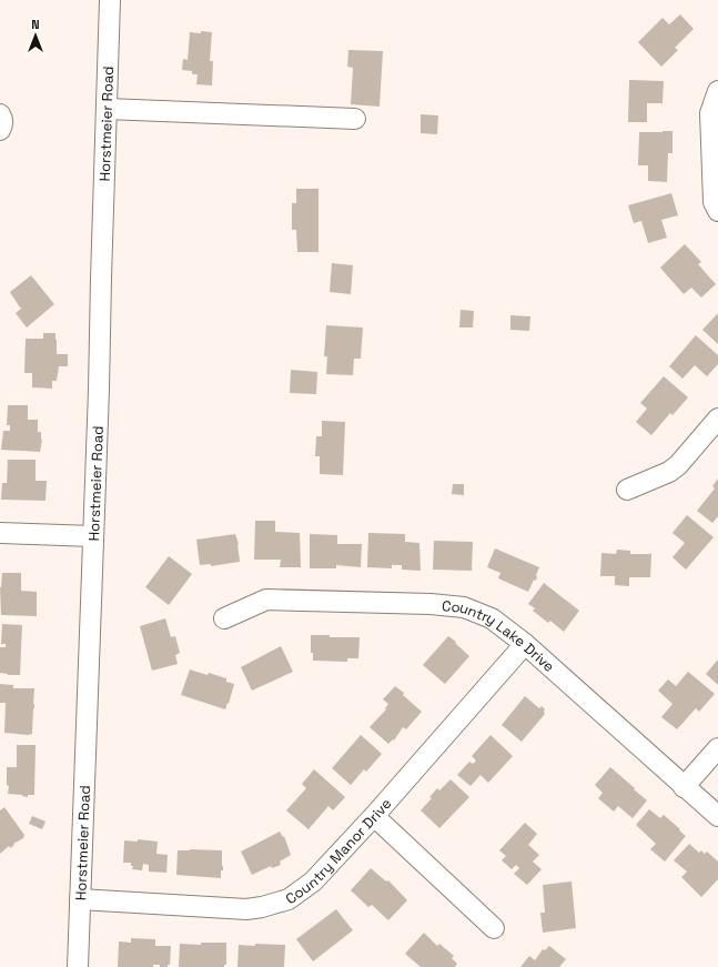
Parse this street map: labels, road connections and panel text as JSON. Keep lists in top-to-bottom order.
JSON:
{
  "streets": {
    "street": ["Horstmeier Road", "Country Lake Drive", "Country Manor Drive"]
  },
  "crossings": [
    ["Horstmeier Road", "Country Manor Drive"],
    ["Country Lake Drive", "Country Manor Drive"]
  ],
  "north": "top"
}
